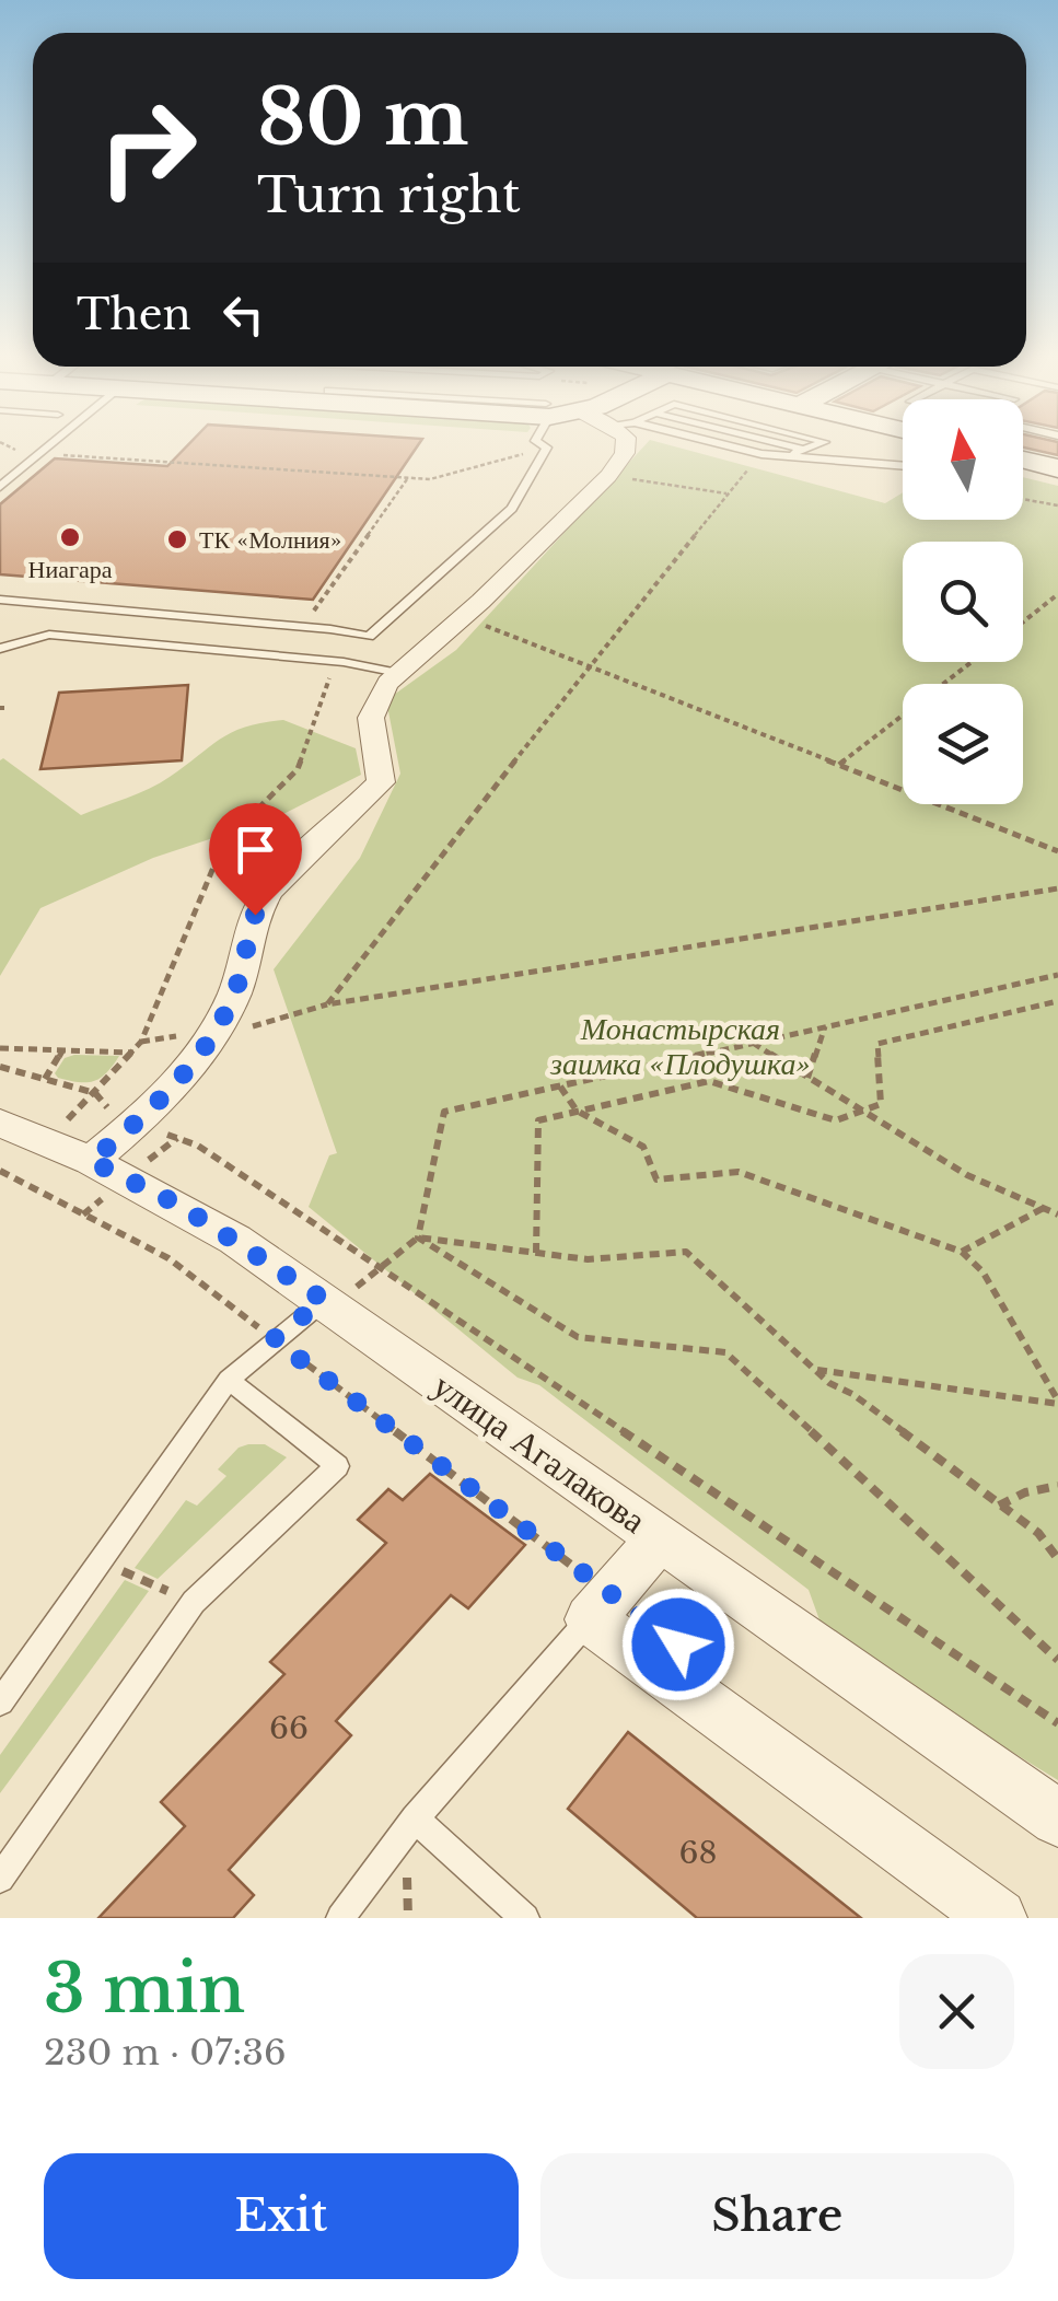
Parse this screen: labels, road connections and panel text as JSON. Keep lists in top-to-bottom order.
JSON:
{
  "streets": {
    "street": ["улица Агалакова"]
  },
  "parks": ["Монастырская заимка «Плодушка»"],
  "places": ["Ниагара", "ТК «Молния»"],
  "house_numbers": ["66", "68"],
  "north": "top",
  "page": {
    "turn": ["80 m", "Turn right"],
    "then": "Then",
    "heading": ["3 min", "230 m · 07:36"],
    "buttons": ["Exit", "Share"]
  }
}
